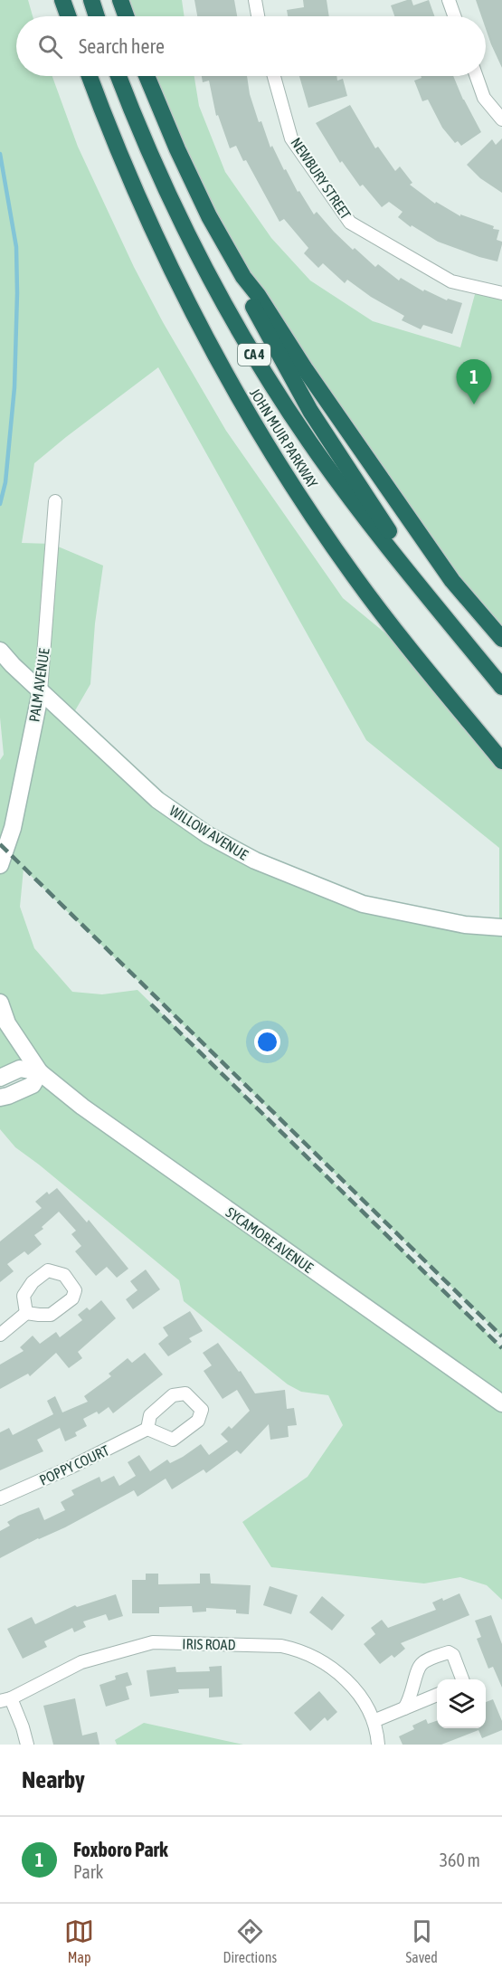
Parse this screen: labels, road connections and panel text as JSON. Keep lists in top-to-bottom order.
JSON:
{
  "streets": {
    "highway": ["CA 4", "JOHN MUIR PARKWAY"],
    "street": [
      "NEWBURY STREET",
      "PALM AVENUE",
      "WILLOW AVENUE",
      "SYCAMORE AVENUE",
      "POPPY COURT",
      "IRIS ROAD"
    ]
  },
  "crossings": [
    ["PALM AVENUE", "WILLOW AVENUE"]
  ],
  "page": {
    "search": "Search here",
    "pins": "1",
    "heading": "Nearby",
    "list": [
      {
        "mark": "1",
        "name": "Foxboro Park",
        "note": "Park",
        "value": "360 m"
      }
    ],
    "nav": ["Map", "Directions", "Saved"]
  }
}
